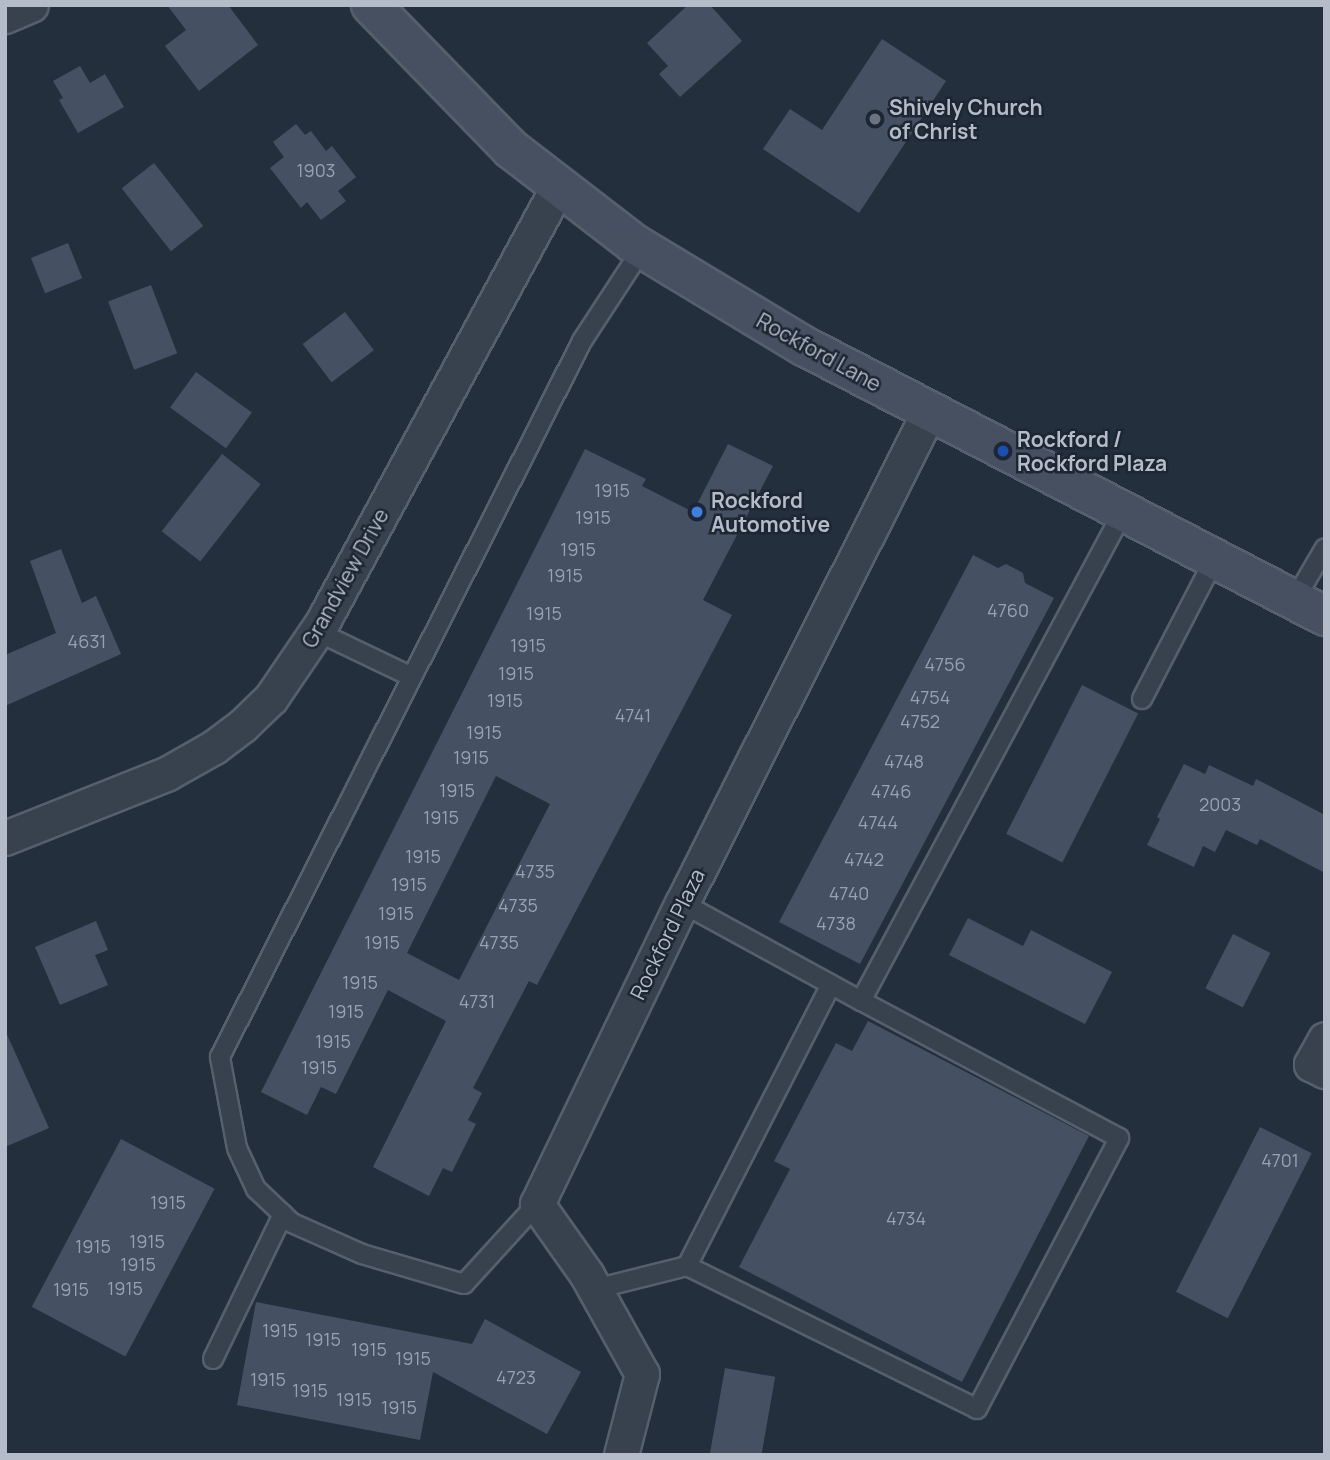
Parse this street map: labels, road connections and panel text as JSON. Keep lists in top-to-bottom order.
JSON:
{
  "streets": {
    "main road": ["Rockford Lane"],
    "street": ["Grandview Drive", "Rockford Plaza"]
  },
  "crossings": [
    ["Rockford Lane", "Grandview Drive"],
    ["Rockford Lane", "Rockford Plaza"]
  ],
  "places": ["Shively Church of Christ", "Rockford / Rockford Plaza", "Rockford Automotive"],
  "house_numbers": [
    "1903",
    "1915",
    "1915",
    "1915",
    "1915",
    "4760",
    "1915",
    "4631",
    "1915",
    "4756",
    "1915",
    "4754",
    "1915",
    "4741",
    "4752",
    "1915",
    "1915",
    "4748",
    "1915",
    "4746",
    "2003",
    "1915",
    "4744",
    "1915",
    "4742",
    "4735",
    "1915",
    "4740",
    "4735",
    "1915",
    "4738",
    "1915",
    "4735",
    "1915",
    "4731",
    "1915",
    "1915",
    "1915",
    "4701",
    "1915",
    "4734",
    "1915",
    "1915",
    "1915",
    "1915",
    "1915",
    "1915",
    "1915",
    "1915",
    "1915",
    "4723",
    "1915",
    "1915",
    "1915",
    "1915"
  ]
}
